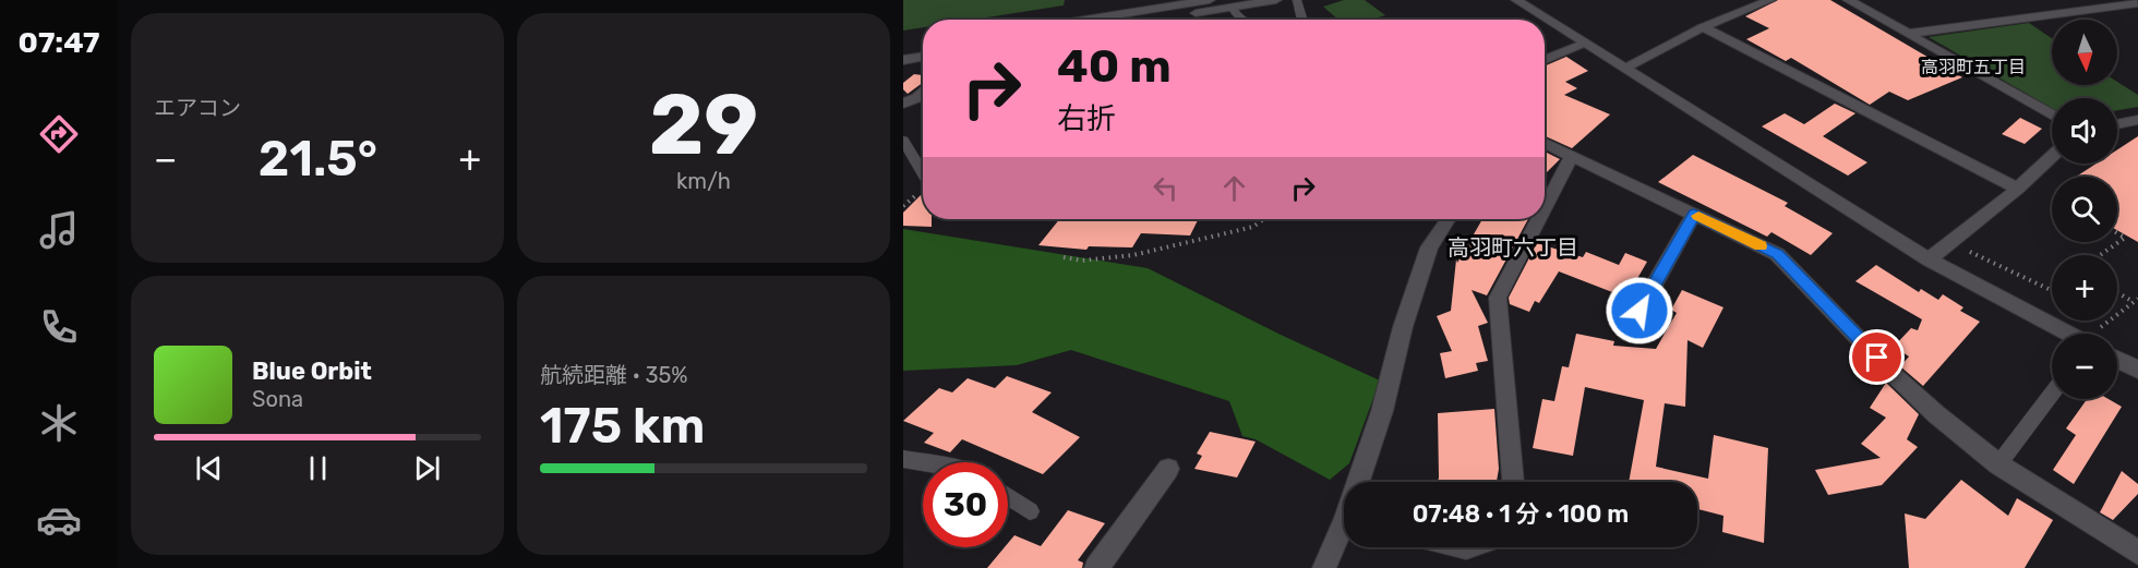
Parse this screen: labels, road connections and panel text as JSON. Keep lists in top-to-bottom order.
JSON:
{
  "districts": ["高羽町五丁目", "高羽町六丁目"],
  "north": "bottom",
  "page": {
    "tabs": "07:47",
    "tile": [
      "エアコン",
      ["29", "km/h"],
      ["航続距離 · 35%", "175 km"]
    ],
    "map_buttons": ["+", "−"],
    "turn": ["40 m", "右折"],
    "heat": ["−", "21.5°", "+"],
    "song": ["Blue Orbit", "Sona"],
    "limit": "30",
    "trip": "07:48 · 1 分 · 100 m"
  }
}
